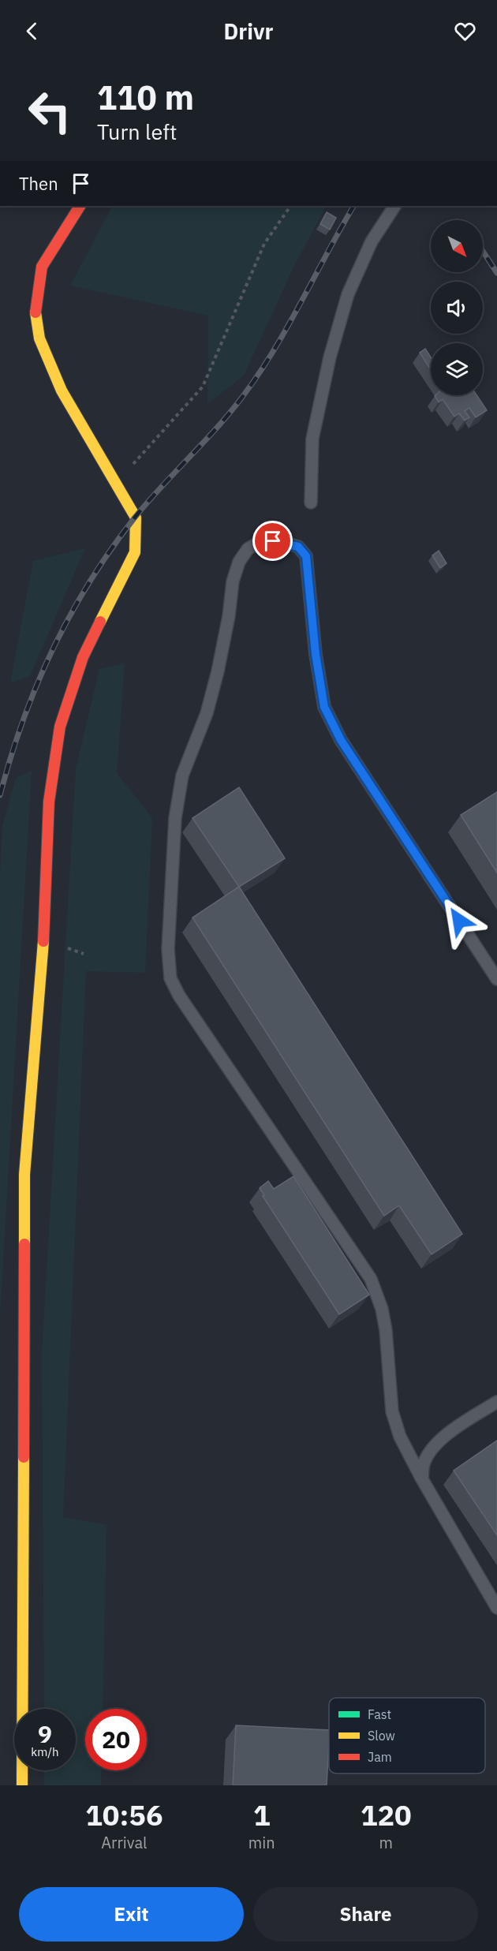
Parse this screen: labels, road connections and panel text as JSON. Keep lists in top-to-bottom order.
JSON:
{
  "legend": ["Fast", "Slow", "Jam"],
  "north": "bottom right",
  "page": {
    "header": "Drivr",
    "turn": ["110 m", "Turn left"],
    "then": "Then",
    "speed": "9 km/h",
    "limit": "20",
    "eta": [
      "10:56",
      "Arrival",
      "1",
      "min",
      "120",
      "m"
    ],
    "buttons": ["Exit", "Share"]
  }
}
